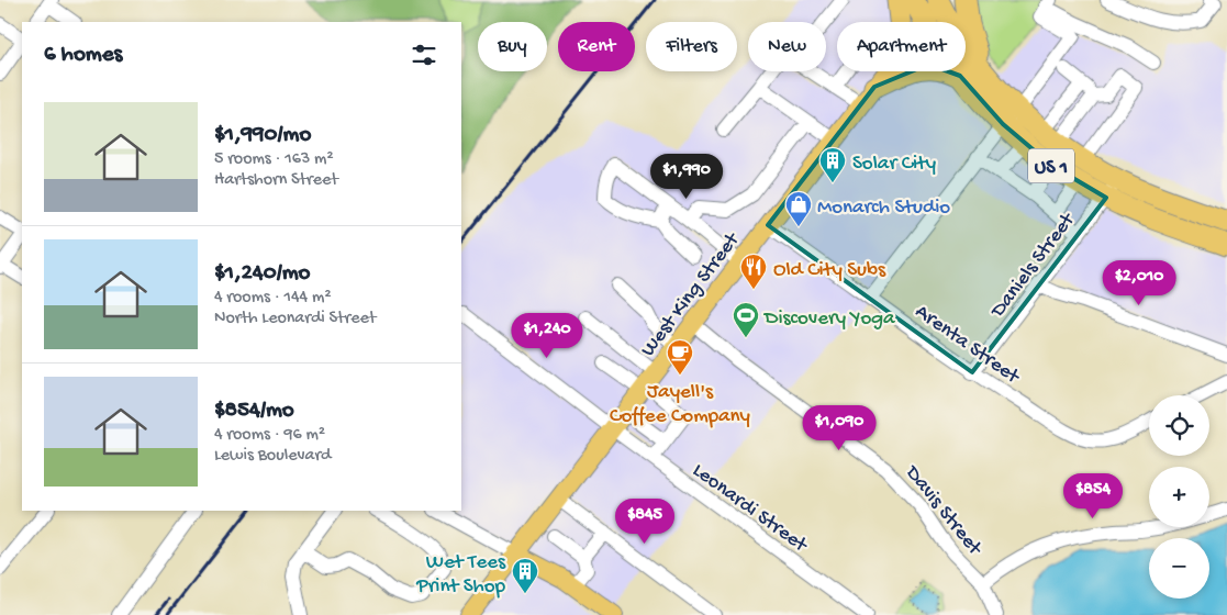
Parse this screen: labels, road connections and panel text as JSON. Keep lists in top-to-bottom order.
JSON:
{
  "streets": {
    "highway": ["US 1"],
    "main road": ["West King Street"],
    "street": [
      "Daniels Street",
      "Arenta Street",
      "Leonardi Street",
      "Davis Street"
    ]
  },
  "crossings": [
    ["US 1", "Daniels Street"],
    ["US 1", "West King Street"],
    ["Daniels Street", "Arenta Street"],
    ["West King Street", "Arenta Street"],
    ["West King Street", "Leonardi Street"],
    ["West King Street", "Davis Street"]
  ],
  "places": {
    "building": ["Solar City", "Wet Tees Print Shop"],
    "shop": ["Monarch Studio"],
    "restaurant": ["Old City Subs"],
    "sports": ["Discovery Yoga"],
    "cafe": ["Jayell's Coffee Company"]
  },
  "page": {
    "chip": [
      "Buy",
      "Rent",
      "Filters",
      "New",
      "Apartment"
    ],
    "heading": "6 homes",
    "list": [
      {
        "name": "$1,990/mo",
        "note": "5 rooms · 163 m² · Hartshorn Street"
      },
      {
        "name": "$1,240/mo",
        "note": "4 rooms · 144 m² · North Leonardi Street"
      },
      {
        "name": "$854/mo",
        "note": "4 rooms · 96 m² · Lewis Boulevard"
      }
    ],
    "price": [
      "$1,990",
      "$2,010",
      "$1,240",
      "$1,090",
      "$854",
      "$845"
    ],
    "map_buttons": ["+", "−"]
  }
}
